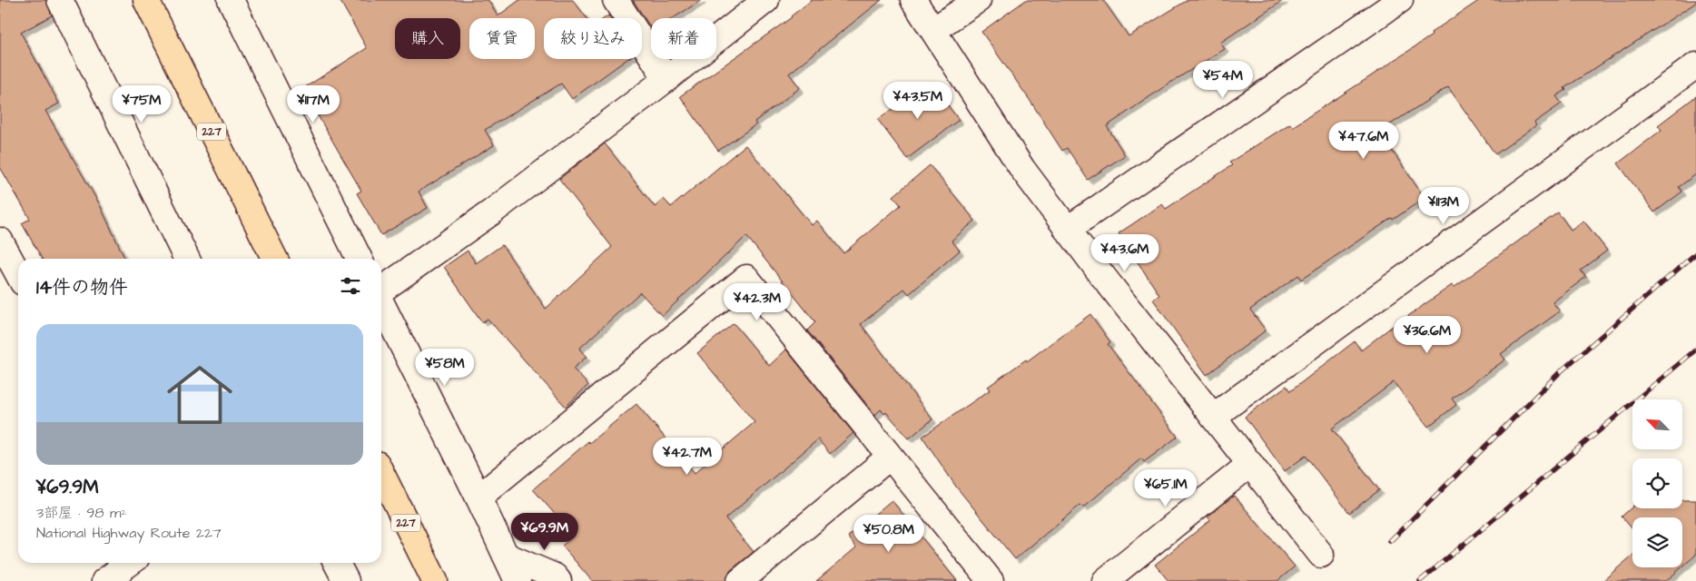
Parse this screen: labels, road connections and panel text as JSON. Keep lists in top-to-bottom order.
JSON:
{
  "streets": {
    "highway": ["227"]
  },
  "north": "top left",
  "page": {
    "chip": [
      "購入",
      "賃貸",
      "絞り込み",
      "新着"
    ],
    "price": [
      "¥54M",
      "¥43.5M",
      "¥75M",
      "¥117M",
      "¥47.6M",
      "¥113M",
      "¥43.6M",
      "¥42.3M",
      "¥36.6M",
      "¥58M",
      "¥42.7M",
      "¥65.1M",
      "¥69.9M",
      "¥50.8M"
    ],
    "heading": "14件の物件",
    "list": [
      {
        "name": "¥69.9M",
        "note": "3部屋 · 98 m² · National Highway Route 227"
      }
    ]
  }
}
